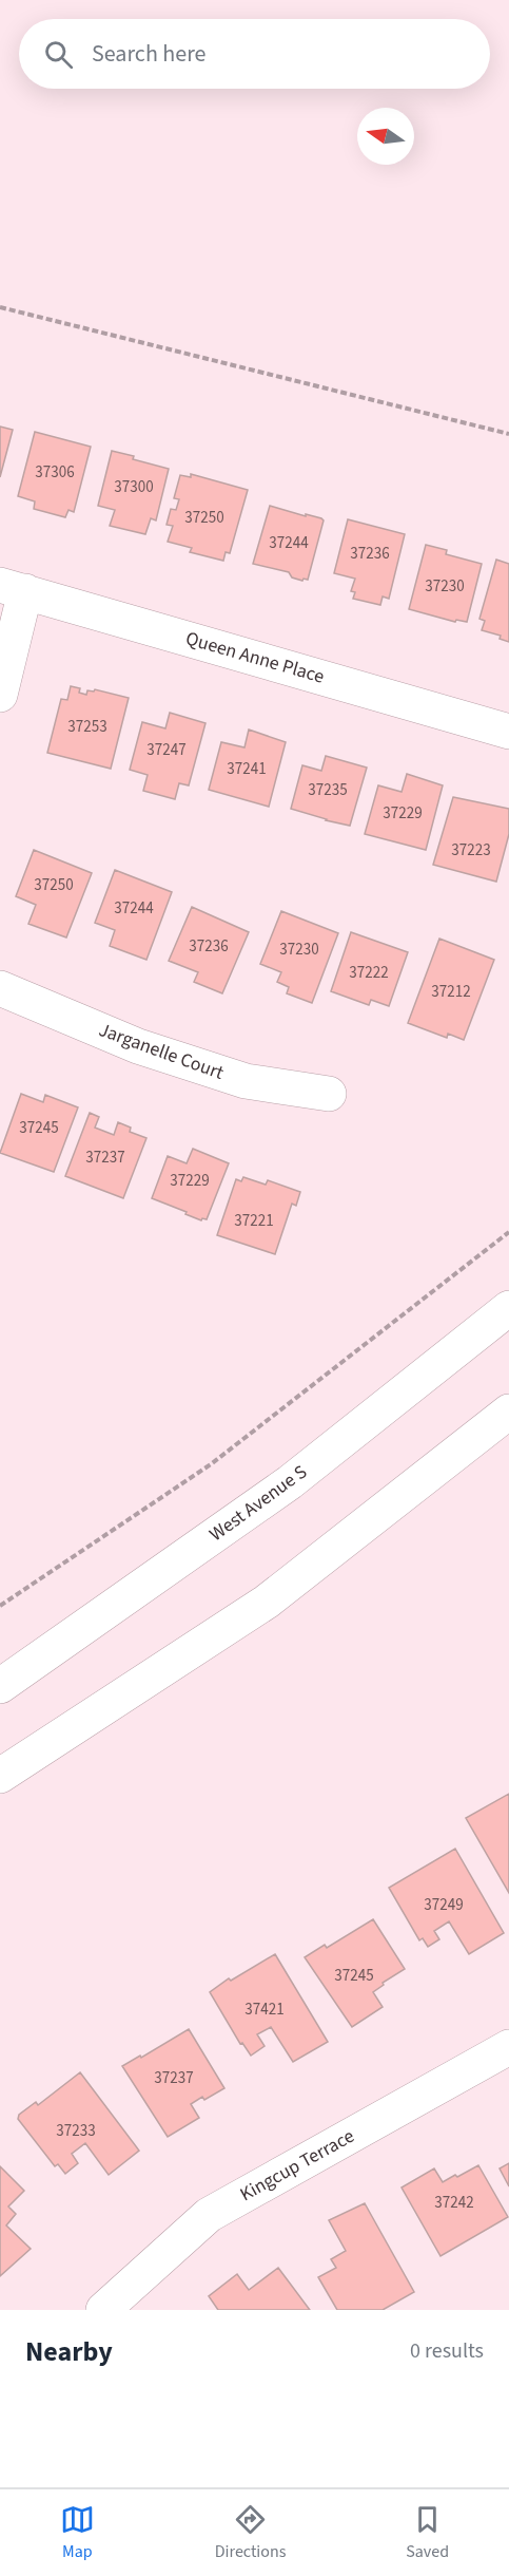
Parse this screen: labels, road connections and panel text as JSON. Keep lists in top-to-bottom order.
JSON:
{
  "streets": {
    "street": [
      "Queen Anne Place",
      "Jarganelle Court",
      "West Avenue S",
      "Kingcup Terrace"
    ]
  },
  "house_numbers": [
    "37306",
    "37300",
    "37250",
    "37244",
    "37236",
    "37230",
    "37253",
    "37247",
    "37241",
    "37235",
    "37229",
    "37223",
    "37250",
    "37244",
    "37236",
    "37230",
    "37222",
    "37212",
    "37245",
    "37237",
    "37229",
    "37221",
    "37249",
    "37245",
    "37421",
    "37237",
    "37233",
    "37242"
  ],
  "north": "left",
  "page": {
    "search": "Search here",
    "heading": ["Nearby", "0 results"],
    "nav": ["Map", "Directions", "Saved"]
  }
}
